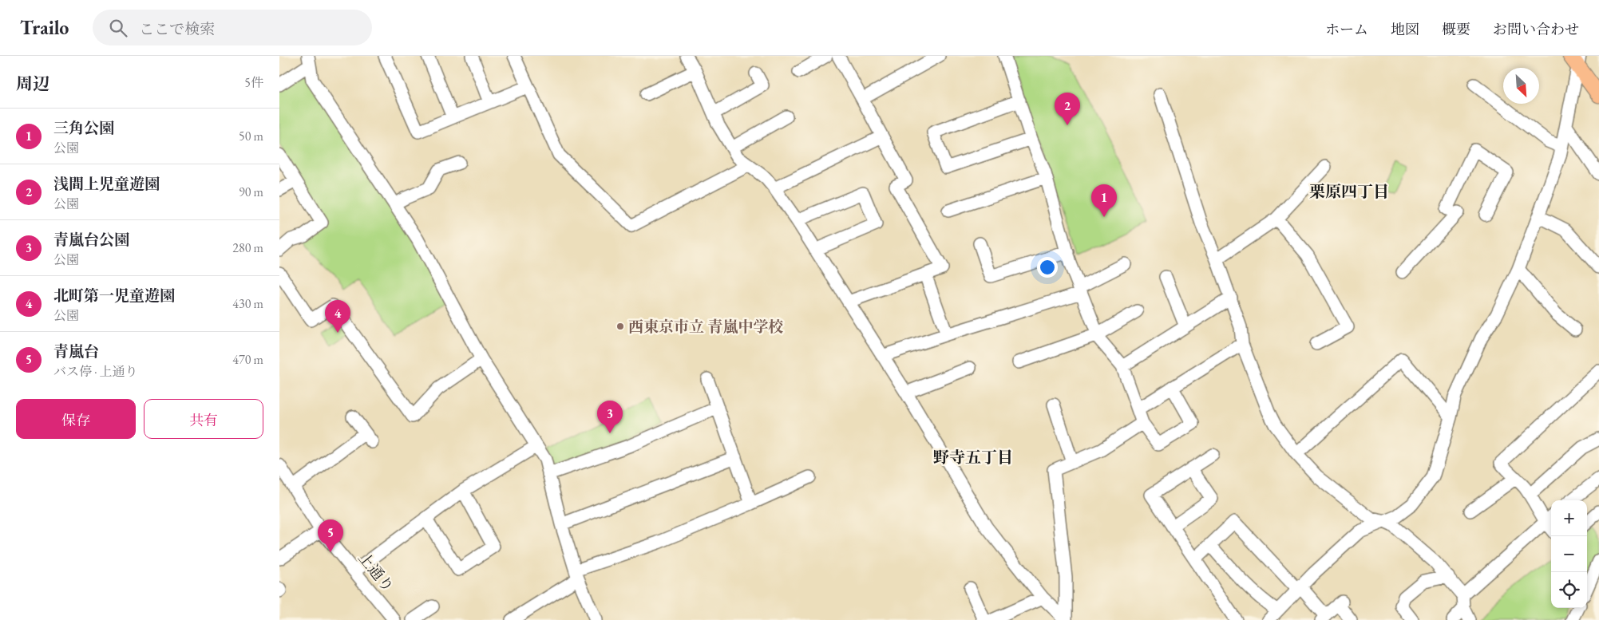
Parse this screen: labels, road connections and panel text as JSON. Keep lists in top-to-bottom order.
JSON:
{
  "streets": {
    "street": ["上通り"]
  },
  "districts": ["栗原四丁目", "野寺五丁目"],
  "places": ["西東京市立 青嵐中学校"],
  "north": "bottom right",
  "page": {
    "header": "Trailo",
    "search": "ここで検索",
    "nav": [
      "ホーム",
      "地図",
      "概要",
      "お問い合わせ"
    ],
    "heading": ["周辺", "5件"],
    "pins": [
      "2",
      "1",
      "4",
      "3",
      "5"
    ],
    "list": [
      {
        "mark": "1",
        "name": "三角公園",
        "note": "公園",
        "value": "50 m"
      },
      {
        "mark": "2",
        "name": "浅間上児童遊園",
        "note": "公園",
        "value": "90 m"
      },
      {
        "mark": "3",
        "name": "青嵐台公園",
        "note": "公園",
        "value": "280 m"
      },
      {
        "mark": "4",
        "name": "北町第一児童遊園",
        "note": "公園",
        "value": "430 m"
      },
      {
        "mark": "5",
        "name": "青嵐台",
        "note": "バス停 · 上通り",
        "value": "470 m"
      }
    ],
    "buttons": ["保存", "共有"],
    "map_buttons": ["+", "−"]
  }
}
